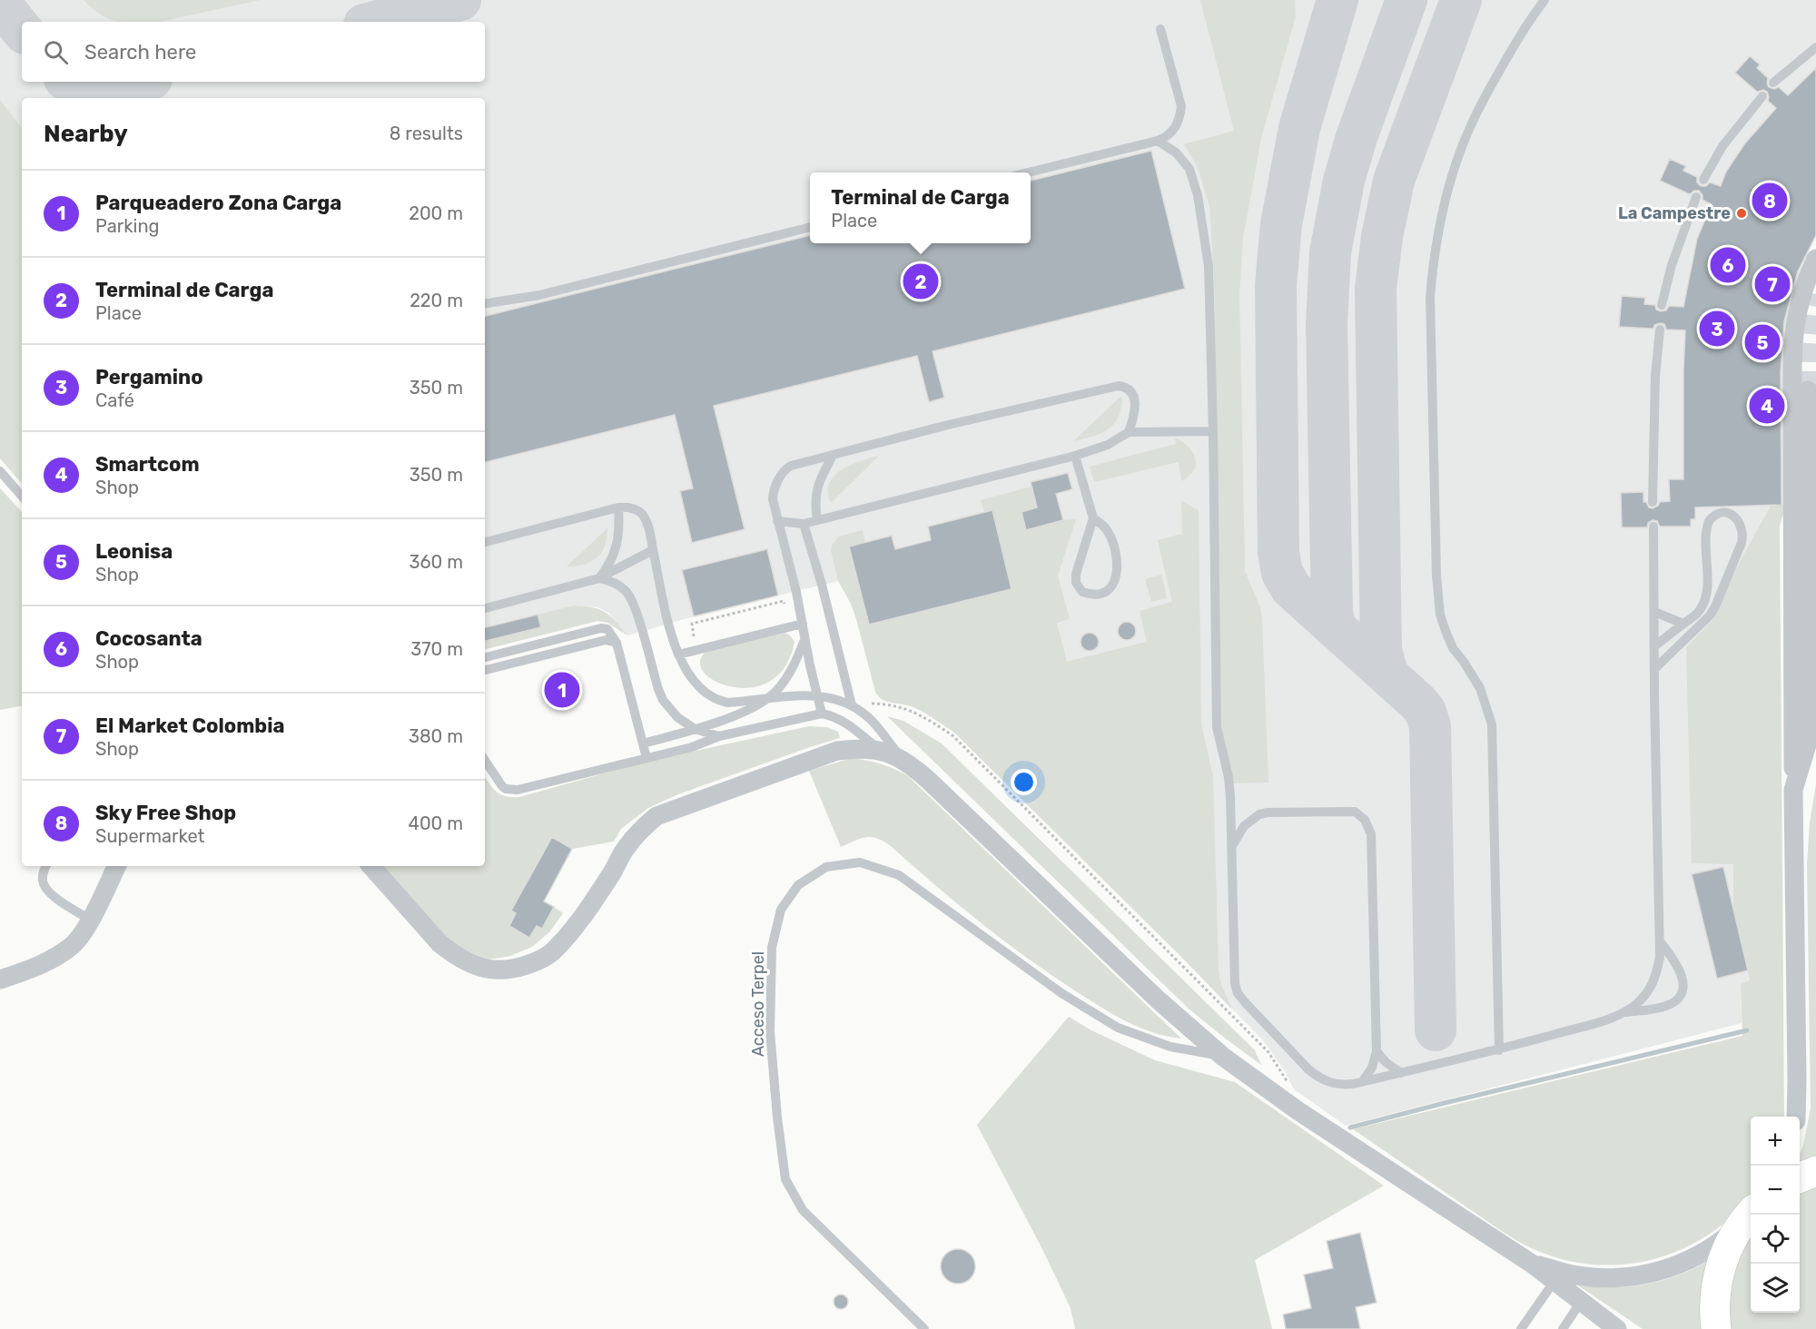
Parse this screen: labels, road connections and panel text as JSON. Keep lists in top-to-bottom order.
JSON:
{
  "streets": {
    "lane": ["Acceso Terpel"]
  },
  "places": ["La Campestre"],
  "page": {
    "search": "Search here",
    "heading": ["Nearby", "8 results"],
    "list": [
      {
        "mark": "1",
        "name": "Parqueadero Zona Carga",
        "note": "Parking",
        "value": "200 m"
      },
      {
        "mark": "2",
        "name": "Terminal de Carga",
        "note": "Place",
        "value": "220 m"
      },
      {
        "mark": "3",
        "name": "Pergamino",
        "note": "Café",
        "value": "350 m"
      },
      {
        "mark": "4",
        "name": "Smartcom",
        "note": "Shop",
        "value": "350 m"
      },
      {
        "mark": "5",
        "name": "Leonisa",
        "note": "Shop",
        "value": "360 m"
      },
      {
        "mark": "6",
        "name": "Cocosanta",
        "note": "Shop",
        "value": "370 m"
      },
      {
        "mark": "7",
        "name": "El Market Colombia",
        "note": "Shop",
        "value": "380 m"
      },
      {
        "mark": "8",
        "name": "Sky Free Shop",
        "note": "Supermarket",
        "value": "400 m"
      }
    ],
    "popup": ["Terminal de Carga", "Place"],
    "pins": [
      "8",
      "6",
      "2",
      "7",
      "3",
      "5",
      "4",
      "1"
    ],
    "map_buttons": ["+", "−"]
  }
}
